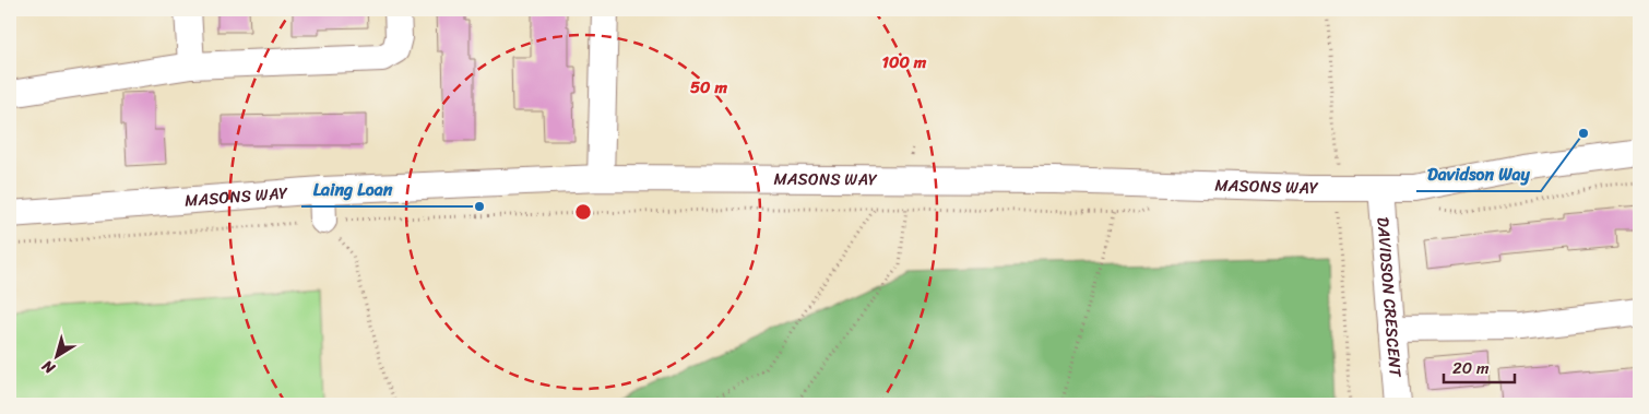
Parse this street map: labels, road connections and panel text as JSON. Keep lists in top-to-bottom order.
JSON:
{
  "streets": {
    "street": ["MASONS WAY", "DAVIDSON CRESCENT"]
  },
  "crossings": [
    ["MASONS WAY", "DAVIDSON CRESCENT"]
  ],
  "places": ["Davidson Way", "Laing Loan"],
  "scale_bar": "20 m",
  "north": "bottom left",
  "rings": ["100 m", "50 m"]
}
